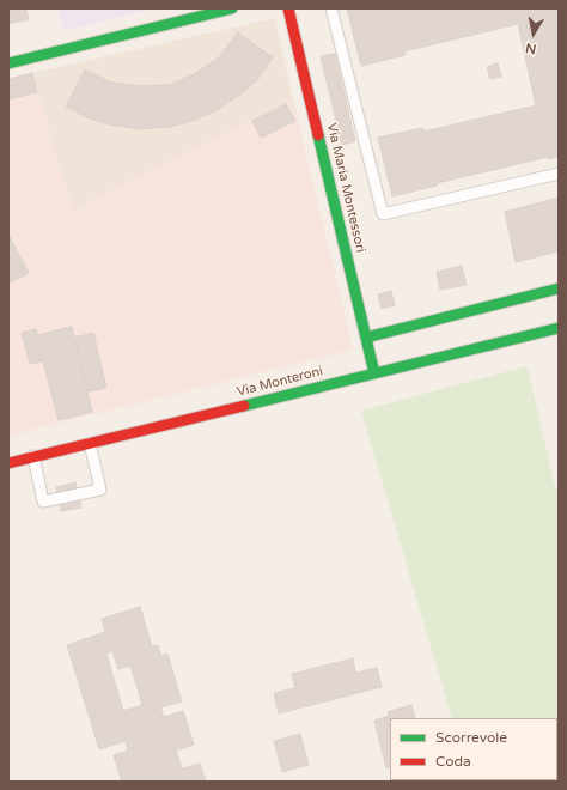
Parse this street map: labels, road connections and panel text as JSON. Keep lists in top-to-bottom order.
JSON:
{
  "streets": {
    "street": ["Via Maria Montessori", "Via Monteroni"]
  },
  "crossings": [
    ["Via Maria Montessori", "Via Monteroni"]
  ],
  "legend": ["Scorrevole", "Coda"],
  "north": "bottom"
}
